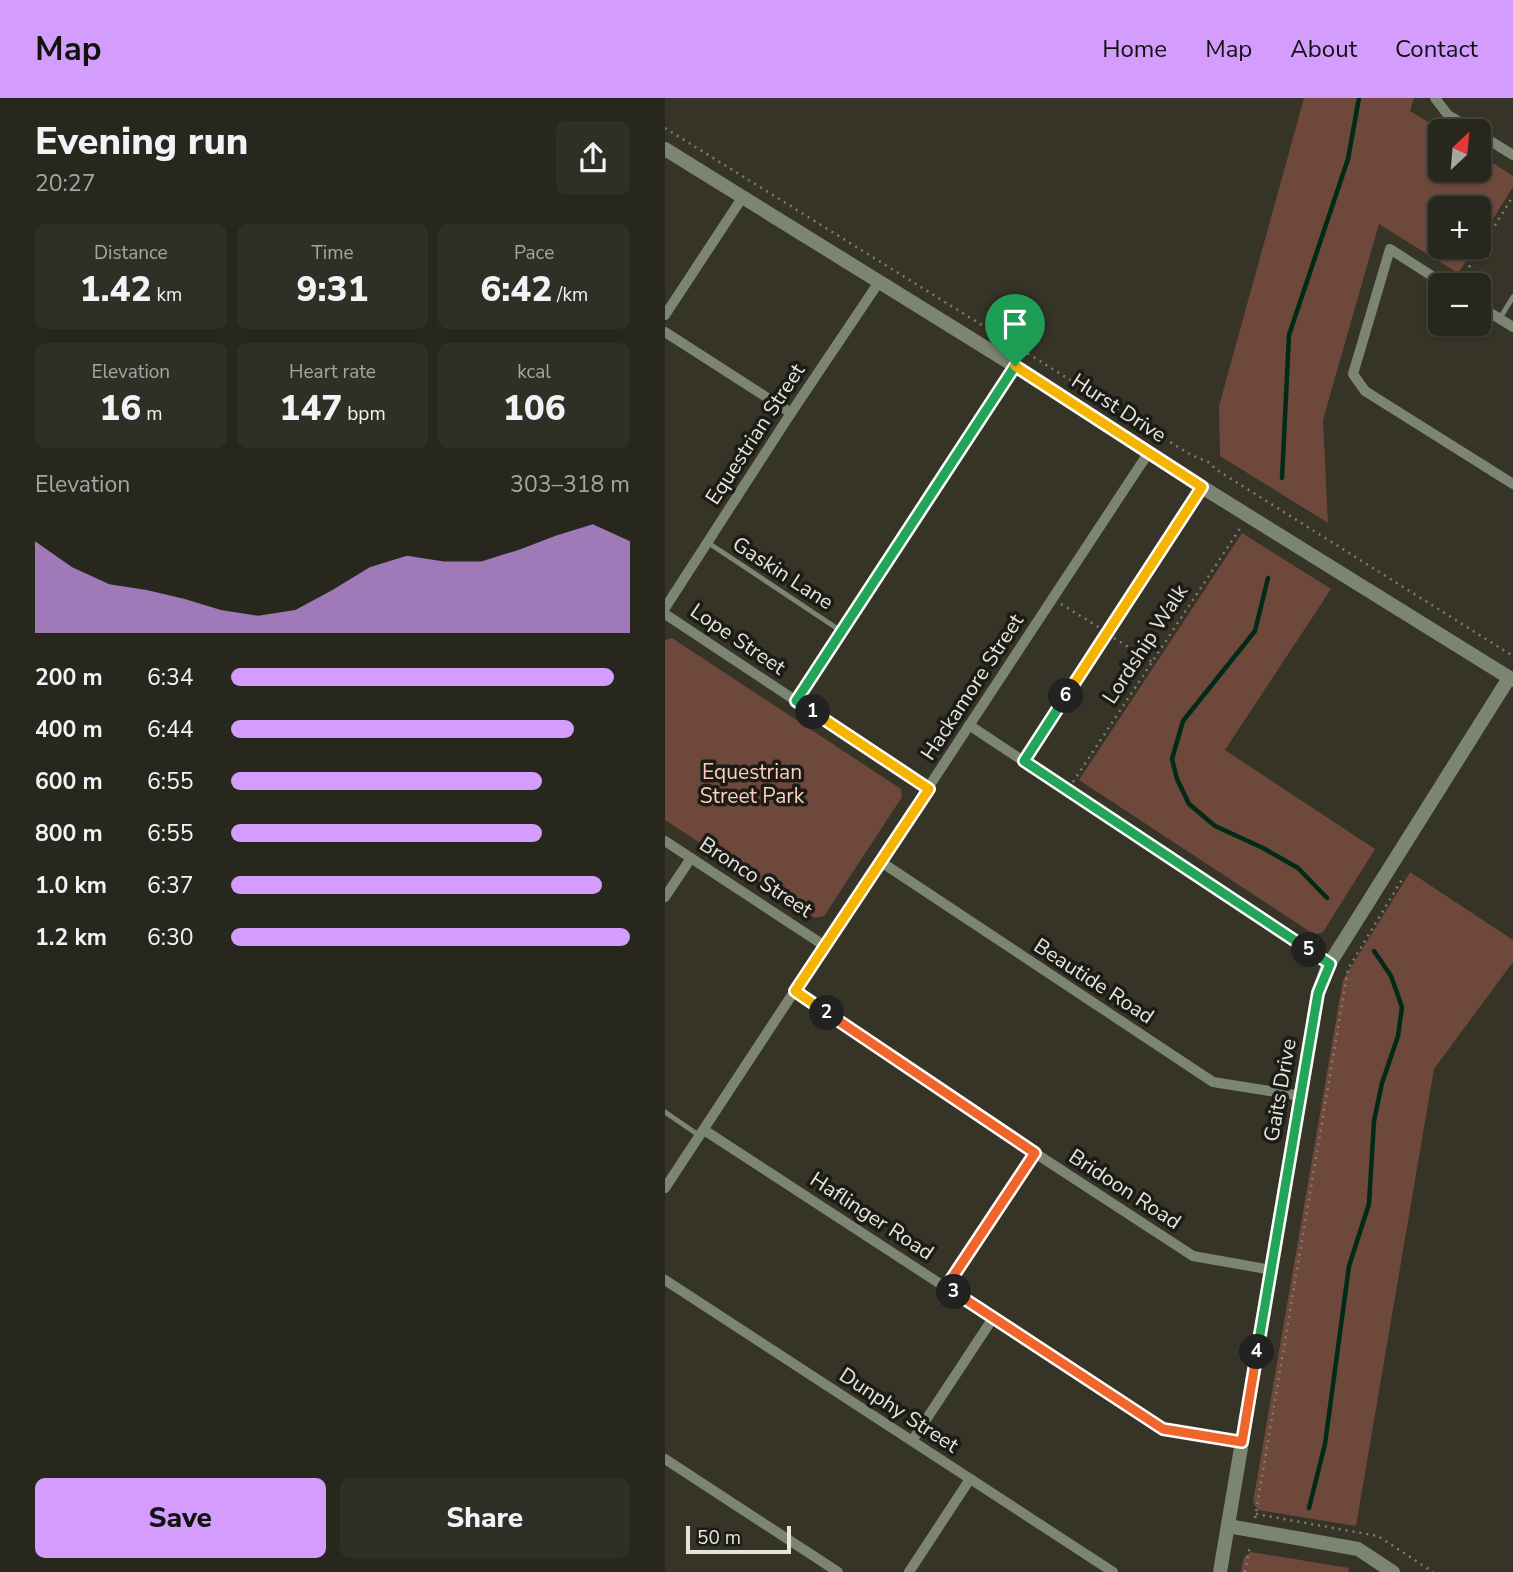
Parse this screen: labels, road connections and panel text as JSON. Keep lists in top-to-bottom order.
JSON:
{
  "streets": {
    "street": [
      "Hurst Drive",
      "Equestrian Street",
      "Lope Street",
      "Hackamore Street",
      "Bronco Street",
      "Beautide Road",
      "Gaits Drive",
      "Bridoon Road",
      "Haflinger Road",
      "Dunphy Street"
    ],
    "lane": ["Gaskin Lane"],
    "path": ["Lordship Walk"]
  },
  "crossings": [
    ["Hurst Drive", "Equestrian Street"],
    ["Hurst Drive", "Lordship Walk"],
    ["Hurst Drive", "Hackamore Street"],
    ["Hurst Drive", "Gaits Drive"],
    ["Equestrian Street", "Gaskin Lane"],
    ["Lope Street", "Hackamore Street"],
    ["Hackamore Street", "Bronco Street"],
    ["Hackamore Street", "Beautide Road"],
    ["Hackamore Street", "Bridoon Road"],
    ["Hackamore Street", "Haflinger Road"],
    ["Beautide Road", "Gaits Drive"],
    ["Gaits Drive", "Bridoon Road"],
    ["Gaits Drive", "Haflinger Road"]
  ],
  "parks": ["Equestrian Street Park"],
  "scale_bar": "50 m",
  "north": "top right",
  "page": {
    "header": "Map",
    "nav": [
      "Home",
      "Map",
      "About",
      "Contact"
    ],
    "heading": ["Evening run", "20:27"],
    "map_buttons": ["+", "−"],
    "stats": [
      ["Distance", "1.42 km"],
      ["Time", "9:31"],
      ["Pace", "6:42 /km"],
      ["Elevation", "16 m"],
      ["Heart rate", "147 bpm"],
      ["kcal", "106"]
    ],
    "chart": ["Elevation", "303–318 m"],
    "list": [
      {
        "name": "200 m",
        "note": "6:34"
      },
      {
        "name": "400 m",
        "note": "6:44"
      },
      {
        "name": "600 m",
        "note": "6:55"
      },
      {
        "name": "800 m",
        "note": "6:55"
      },
      {
        "name": "1.0 km",
        "note": "6:37"
      },
      {
        "name": "1.2 km",
        "note": "6:30"
      }
    ],
    "pins": [
      "6",
      "1",
      "5",
      "2",
      "3",
      "4"
    ],
    "buttons": ["Save", "Share"],
    "scale": "50 m"
  }
}
